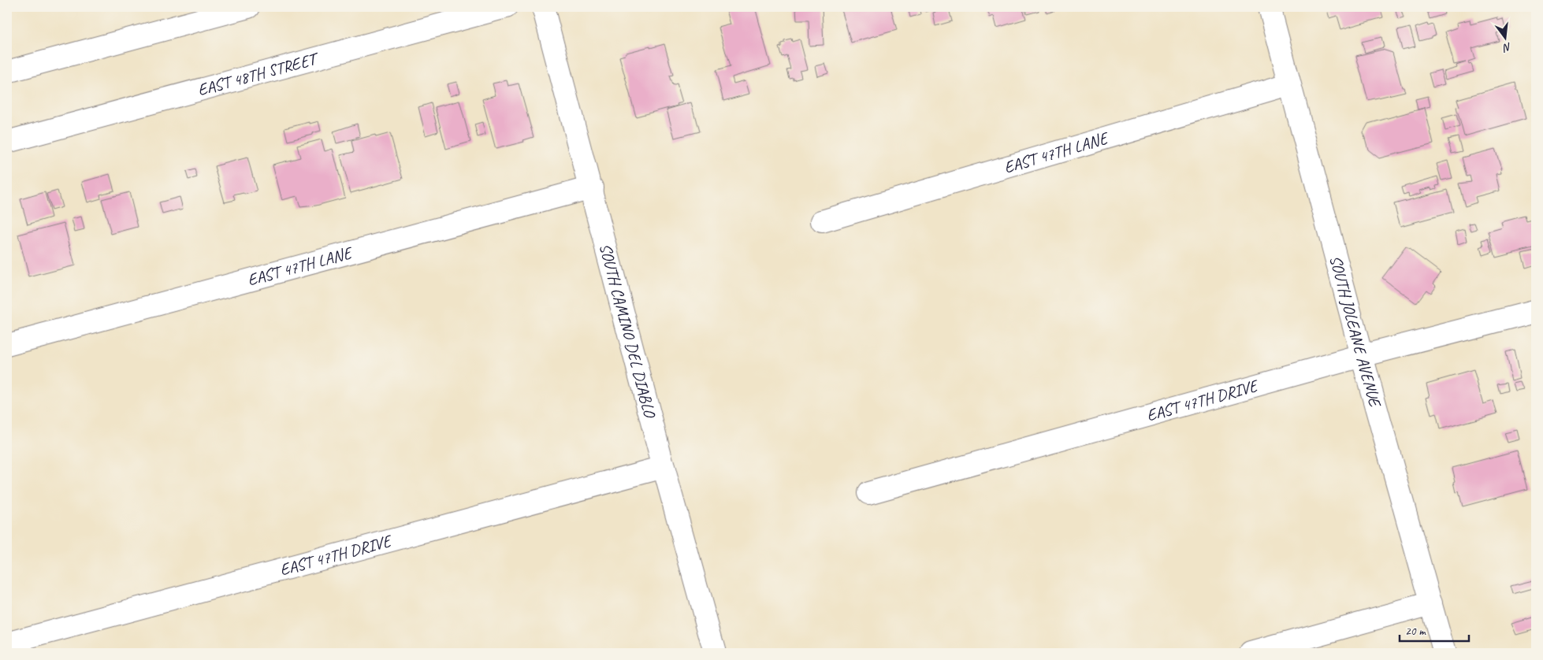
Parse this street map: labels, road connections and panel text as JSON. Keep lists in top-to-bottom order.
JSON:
{
  "streets": {
    "street": [
      "EAST 48TH STREET",
      "EAST 47TH LANE",
      "SOUTH CAMINO DEL DIABLO",
      "SOUTH JOLEANE AVENUE",
      "EAST 47TH DRIVE"
    ]
  },
  "crossings": [
    ["EAST 47TH LANE", "SOUTH CAMINO DEL DIABLO"],
    ["EAST 47TH LANE", "SOUTH JOLEANE AVENUE"],
    ["SOUTH CAMINO DEL DIABLO", "EAST 47TH DRIVE"],
    ["SOUTH JOLEANE AVENUE", "EAST 47TH DRIVE"]
  ],
  "scale_bar": "20 m",
  "north": "bottom"
}
